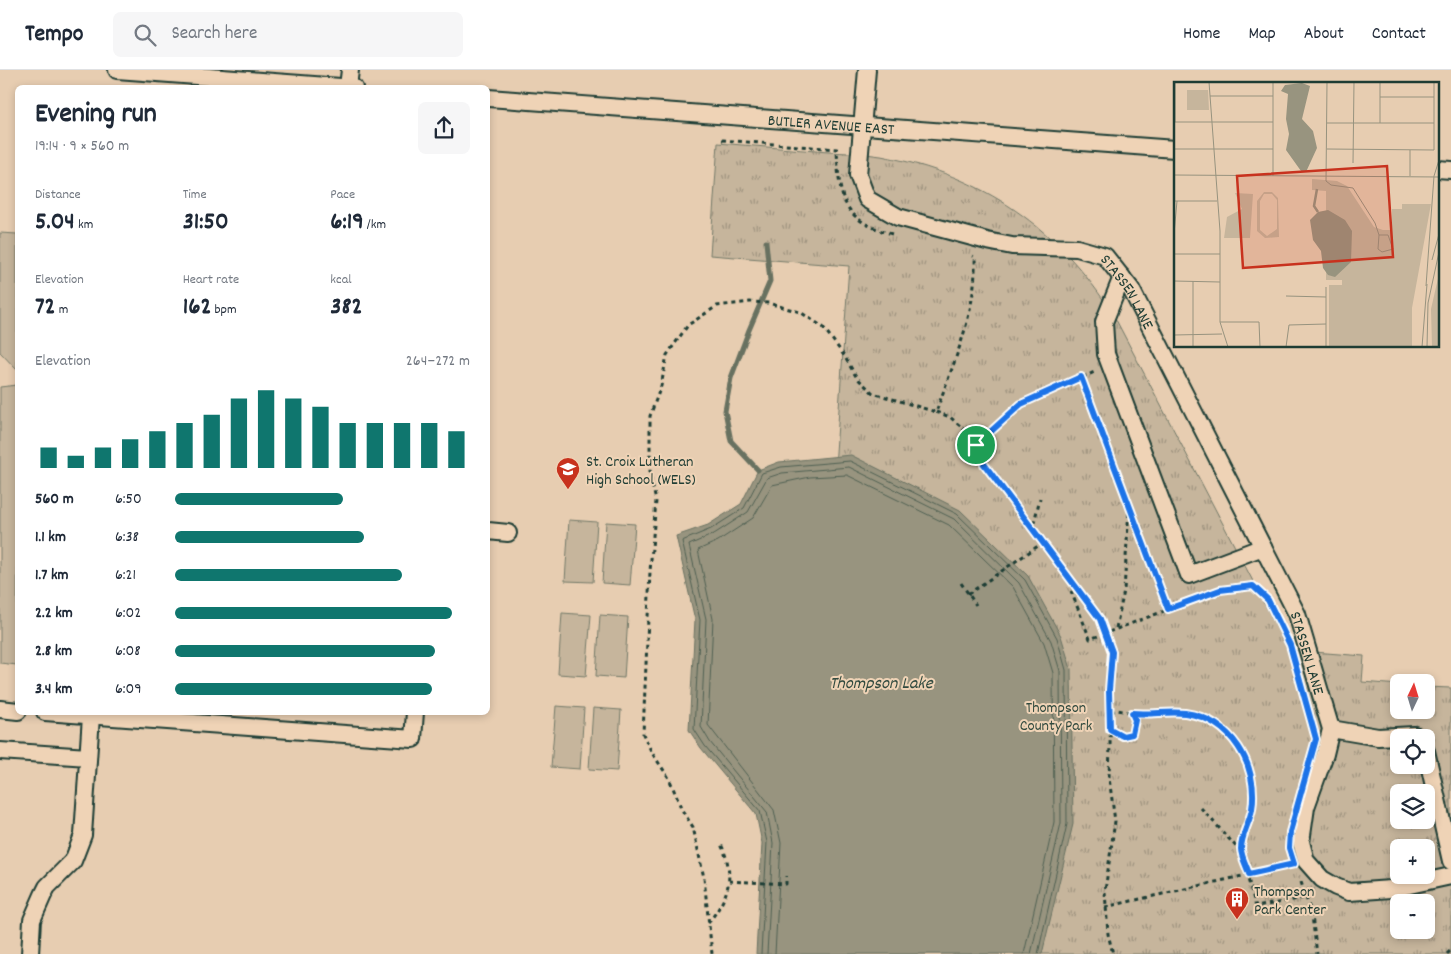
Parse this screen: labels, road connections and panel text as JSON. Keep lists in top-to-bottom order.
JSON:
{
  "streets": {
    "street": ["BUTLER AVENUE EAST", "STASSEN LANE"]
  },
  "crossings": [
    ["BUTLER AVENUE EAST", "STASSEN LANE"]
  ],
  "water": ["Thompson Lake"],
  "parks": ["Thompson County Park"],
  "places": {
    "school or university": ["St. Croix Lutheran High School (WELS)"],
    "building": ["Thompson Park Center"]
  },
  "north": "top",
  "page": {
    "header": "Tempo",
    "search": "Search here",
    "nav": [
      "Home",
      "Map",
      "About",
      "Contact"
    ],
    "heading": ["Evening run", "19:14 · 9 × 560 m"],
    "stats": [
      ["Distance", "5.04 km"],
      ["Time", "31:50"],
      ["Pace", "6:19 /km"],
      ["Elevation", "72 m"],
      ["Heart rate", "162 bpm"],
      ["kcal", "382"]
    ],
    "chart": ["Elevation", "264–272 m"],
    "list": [
      {
        "name": "560 m",
        "note": "6:50"
      },
      {
        "name": "1.1 km",
        "note": "6:38"
      },
      {
        "name": "1.7 km",
        "note": "6:21"
      },
      {
        "name": "2.2 km",
        "note": "6:02"
      },
      {
        "name": "2.8 km",
        "note": "6:08"
      },
      {
        "name": "3.4 km",
        "note": "6:09"
      }
    ],
    "map_buttons": ["+", "−"]
  }
}
